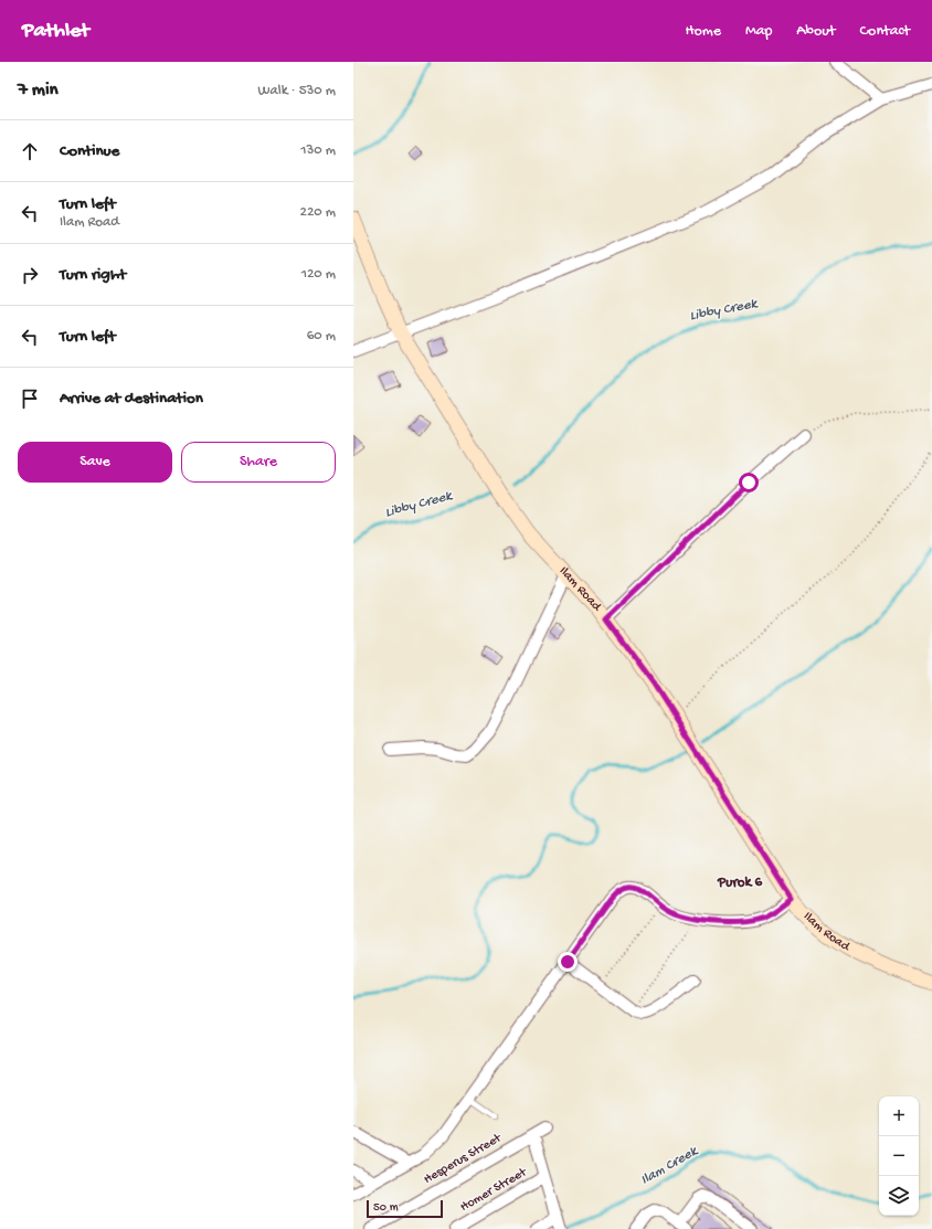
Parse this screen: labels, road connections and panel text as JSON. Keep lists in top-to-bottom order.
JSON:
{
  "streets": {
    "street": ["Ilam Road", "Hesperus Street", "Homer Street"]
  },
  "districts": ["Purok 6"],
  "water": ["Libby Creek", "Ilam Creek"],
  "scale_bar": "50 m",
  "page": {
    "header": "Pathlet",
    "nav": [
      "Home",
      "Map",
      "About",
      "Contact"
    ],
    "heading": ["7 min", "Walk · 530 m"],
    "list": [
      ["Continue", "130 m"],
      ["Turn left", "Ilam Road", "220 m"],
      ["Turn right", "120 m"],
      ["Turn left", "60 m"],
      "Arrive at destination"
    ],
    "buttons": ["Save", "Share"],
    "map_buttons": ["+", "−"],
    "scale": "50 m"
  }
}
